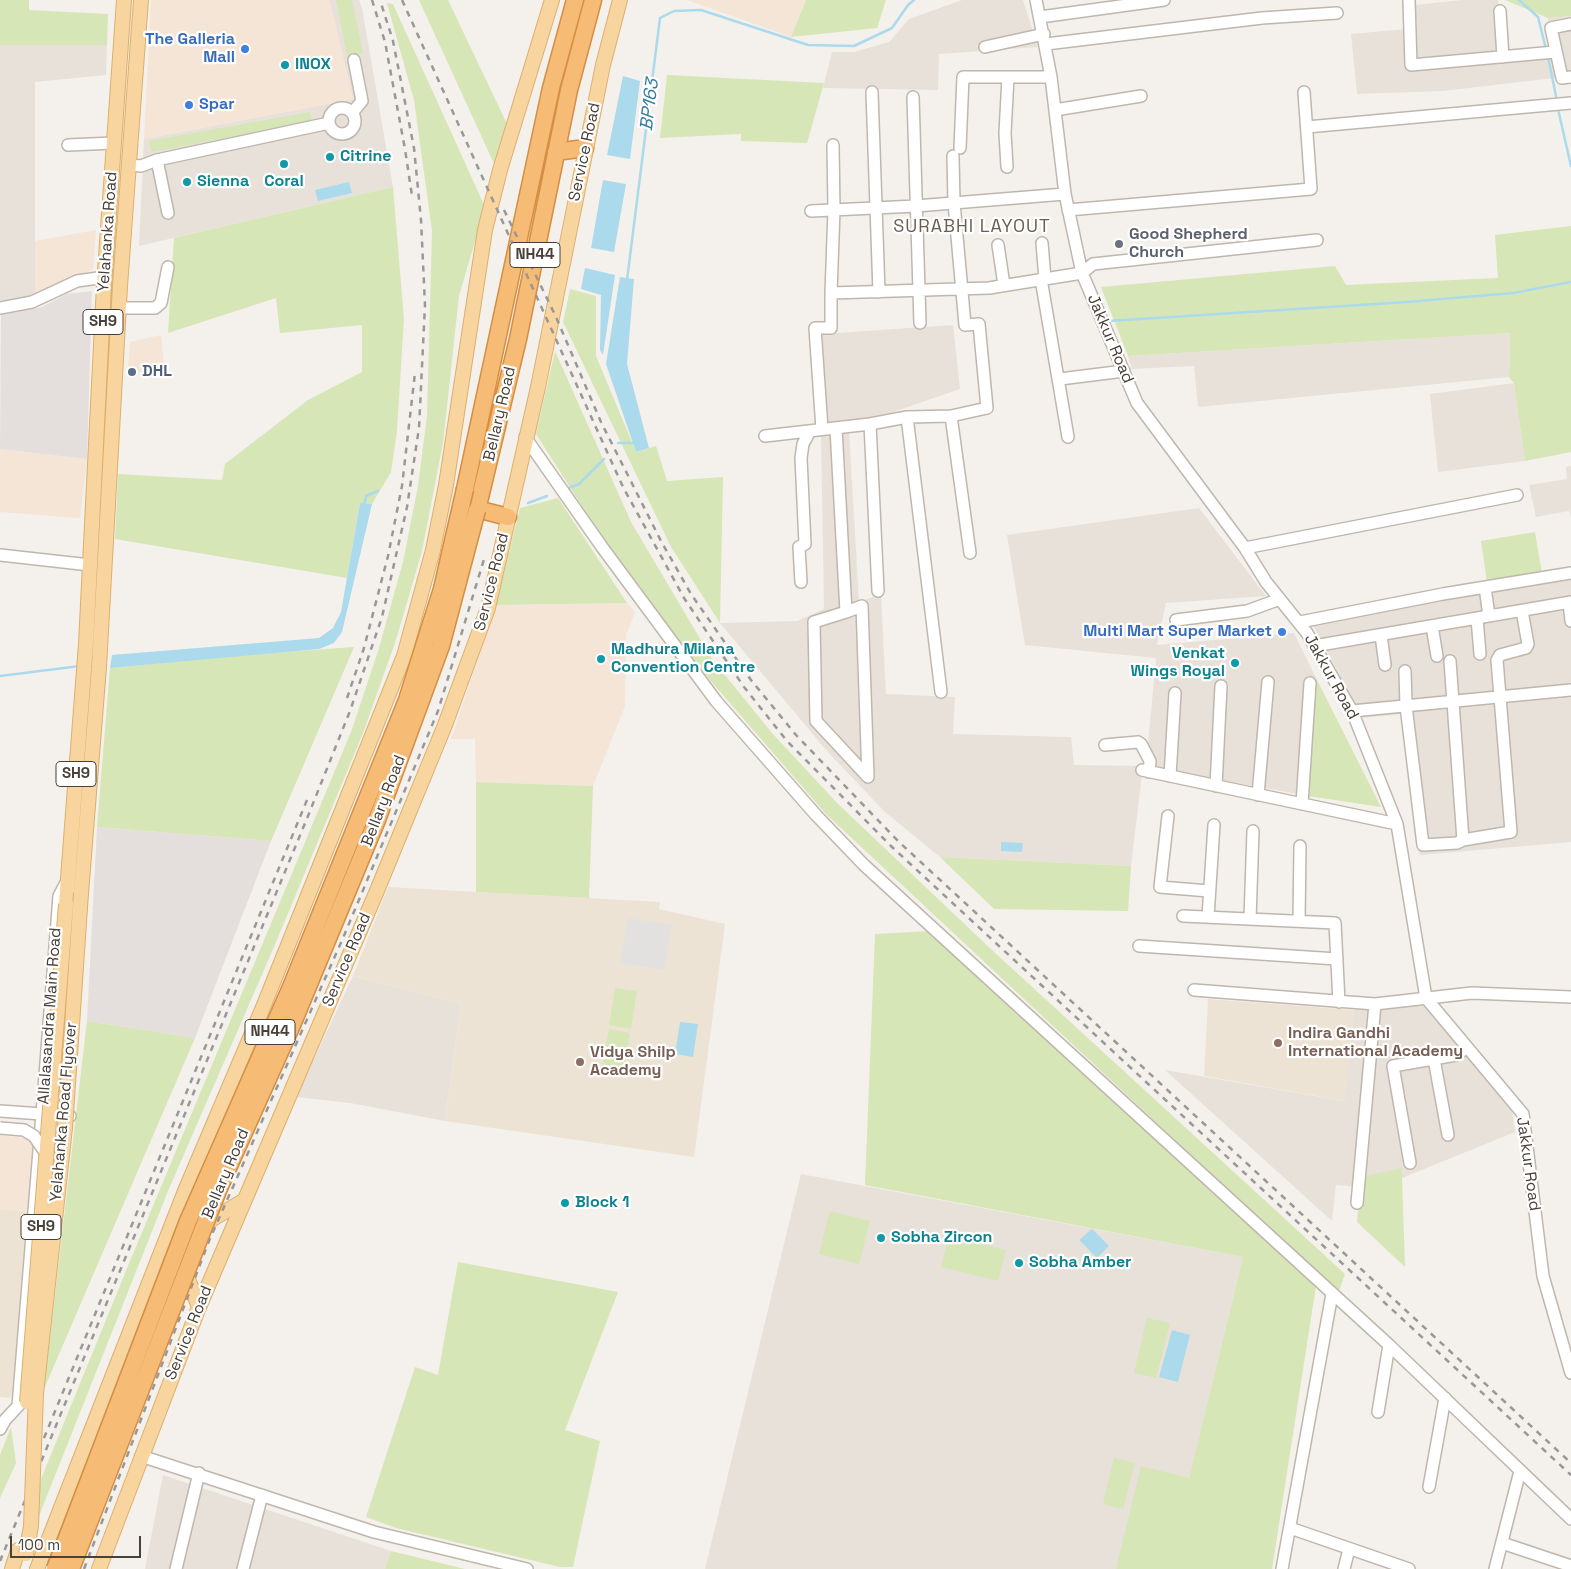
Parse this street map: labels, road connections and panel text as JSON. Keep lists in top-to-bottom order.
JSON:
{
  "streets": {
    "highway": ["NH44", "Bellary Road"],
    "main road": [
      "Service Road",
      "Yelahanka Road",
      "SH9",
      "Yelahanka Road Flyover"
    ],
    "street": ["Jakkur Road", "Allalasandra Main Road"]
  },
  "crossings": [
    ["Yelahanka Road", "SH9"],
    ["SH9", "Allalasandra Main Road"],
    ["SH9", "Yelahanka Road Flyover"],
    ["Allalasandra Main Road", "Yelahanka Road Flyover"]
  ],
  "districts": ["SURABHI LAYOUT"],
  "water": ["BP163"],
  "places": [
    "The Galleria Mall",
    "INOX",
    "Spar",
    "Citrine",
    "Coral",
    "Sienna",
    "Good Shepherd Church",
    "DHL",
    "Multi Mart Super Market",
    "Madhura Milana Convention Centre",
    "Venkat Wings Royal",
    "Indira Gandhi International Academy",
    "Vidya Shilp Academy",
    "Block 1",
    "Sobha Zircon",
    "Sobha Amber"
  ],
  "scale_bar": "100 m"
}
